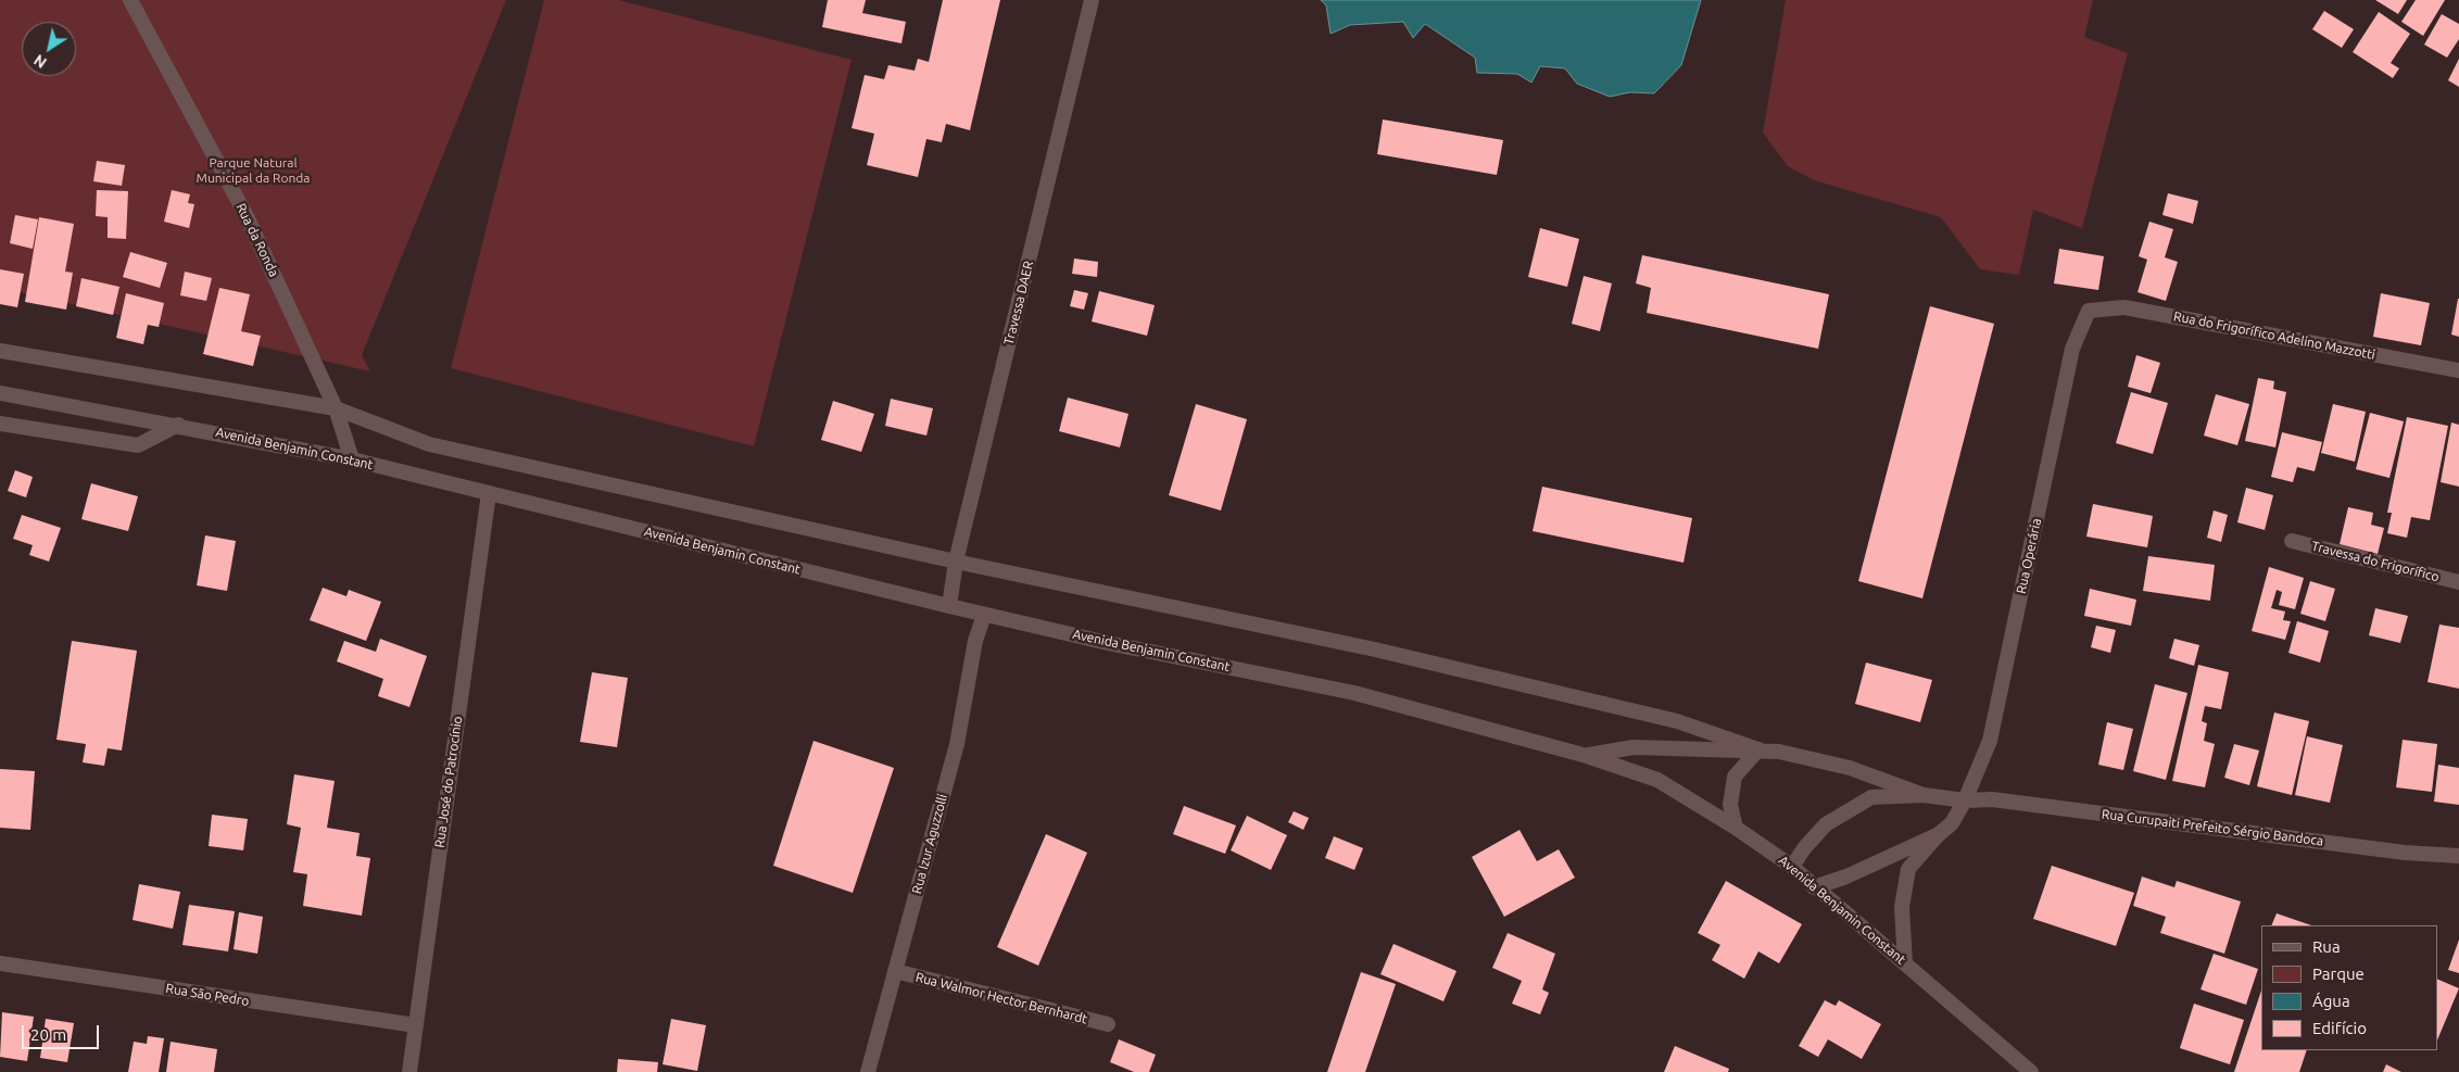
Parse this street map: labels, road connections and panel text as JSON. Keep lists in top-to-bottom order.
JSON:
{
  "streets": {
    "street": [
      "Rua da Ronda",
      "Travessa DAER",
      "Rua do Frigorífico Adelino Mazzotti",
      "Avenida Benjamin Constant",
      "Rua Operária",
      "Travessa do Frigorífico",
      "Rua José do Patrocínio",
      "Rua Curupaiti Prefeito Sérgio Bandoca",
      "Rua Izur Aguzzolli",
      "Rua São Pedro",
      "Rua Walmor Hector Bernhardt"
    ]
  },
  "crossings": [
    ["Rua da Ronda", "Avenida Benjamin Constant"],
    ["Travessa DAER", "Avenida Benjamin Constant"],
    ["Rua do Frigorífico Adelino Mazzotti", "Rua Operária"],
    ["Avenida Benjamin Constant", "Rua Operária"],
    ["Avenida Benjamin Constant", "Rua José do Patrocínio"],
    ["Avenida Benjamin Constant", "Rua Izur Aguzzolli"],
    ["Rua Operária", "Rua Curupaiti Prefeito Sérgio Bandoca"],
    ["Rua José do Patrocínio", "Rua São Pedro"],
    ["Rua Izur Aguzzolli", "Rua Walmor Hector Bernhardt"]
  ],
  "parks": ["Parque Natural Municipal da Ronda"],
  "legend": [
    "Rua",
    "Parque",
    "Água",
    "Edifício"
  ],
  "scale_bar": "20 m",
  "north": "bottom left"
}
